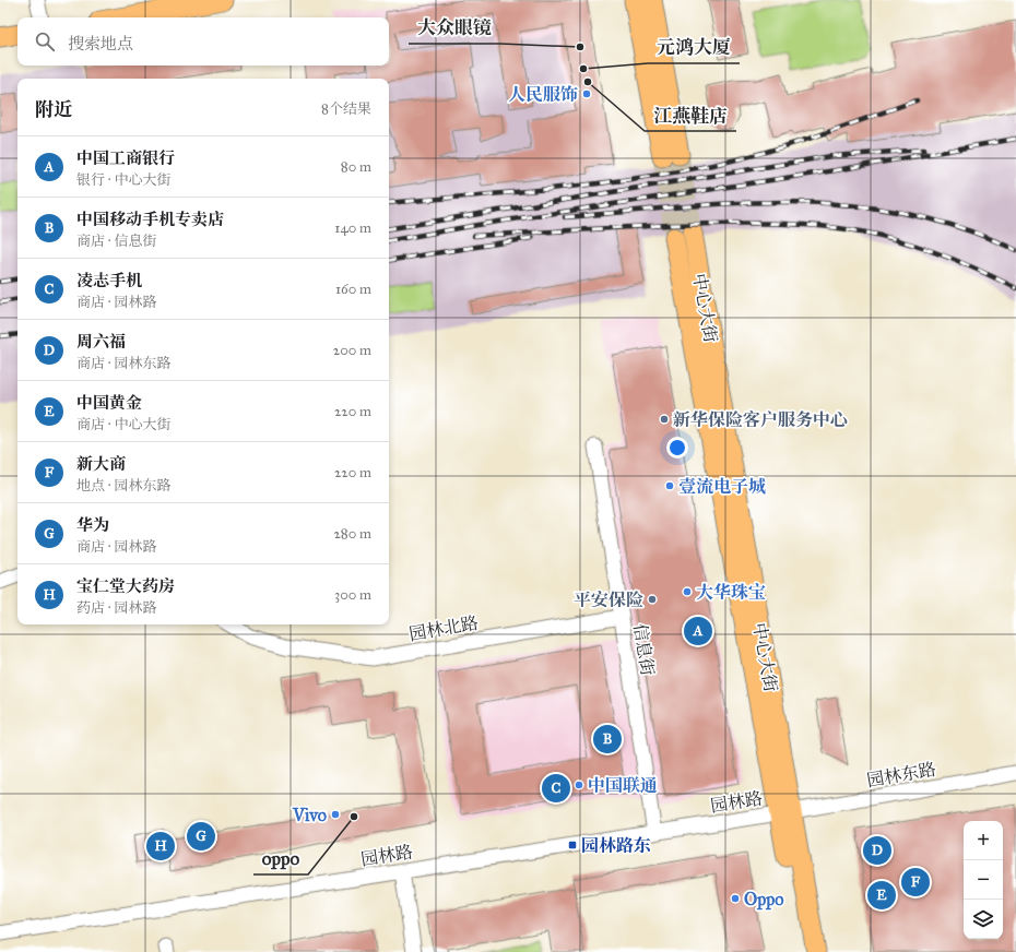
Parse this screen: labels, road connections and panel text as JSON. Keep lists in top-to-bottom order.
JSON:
{
  "streets": {
    "main road": ["中心大街"],
    "street": [
      "园林北路",
      "信息街",
      "园林东路",
      "园林路"
    ]
  },
  "crossings": [
    ["中心大街", "园林东路"],
    ["中心大街", "园林路"],
    ["园林北路", "信息街"],
    ["信息街", "园林路"],
    ["园林东路", "园林路"]
  ],
  "places": {
    "other": [
      "大众眼镜",
      "元鸿大厦",
      "江燕鞋店",
      "人民服饰",
      "新华保险客户服务中心",
      "壹流电子城",
      "大华珠宝",
      "平安保险",
      "中国联通",
      "Vivo",
      "oppo",
      "Oppo"
    ],
    "transit": ["园林路东"]
  },
  "page": {
    "search": "搜索地点",
    "heading": ["附近", "8个结果"],
    "list": [
      {
        "mark": "A",
        "name": "中国工商银行",
        "note": "银行 · 中心大街",
        "value": "80 m"
      },
      {
        "mark": "B",
        "name": "中国移动手机专卖店",
        "note": "商店 · 信息街",
        "value": "140 m"
      },
      {
        "mark": "C",
        "name": "凌志手机",
        "note": "商店 · 园林路",
        "value": "160 m"
      },
      {
        "mark": "D",
        "name": "周六福",
        "note": "商店 · 园林东路",
        "value": "200 m"
      },
      {
        "mark": "E",
        "name": "中国黄金",
        "note": "商店 · 中心大街",
        "value": "220 m"
      },
      {
        "mark": "F",
        "name": "新大商",
        "note": "地点 · 园林东路",
        "value": "220 m"
      },
      {
        "mark": "G",
        "name": "华为",
        "note": "商店 · 园林路",
        "value": "280 m"
      },
      {
        "mark": "H",
        "name": "宝仁堂大药房",
        "note": "药店 · 园林路",
        "value": "300 m"
      }
    ],
    "pins": [
      "A",
      "B",
      "C",
      "G",
      "H",
      "D",
      "F",
      "E"
    ],
    "map_buttons": ["+", "−"]
  }
}
